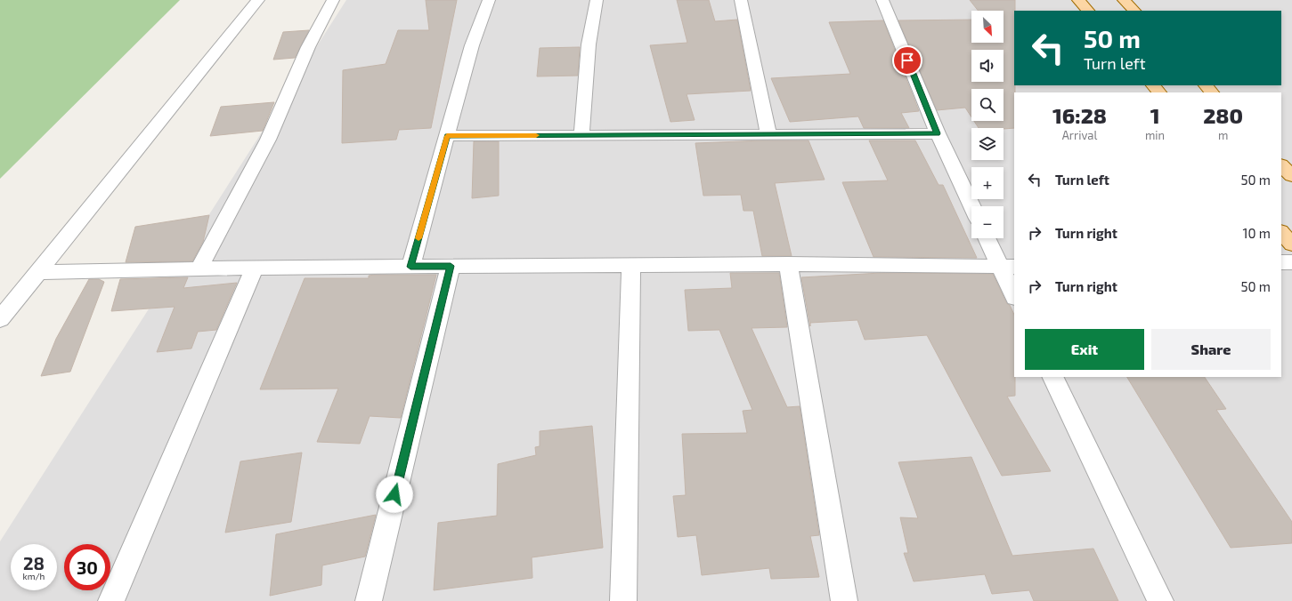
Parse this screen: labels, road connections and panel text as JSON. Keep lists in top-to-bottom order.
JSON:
{
  "north": "bottom right",
  "page": {
    "map_buttons": ["+", "−"],
    "turn": ["50 m", "Turn left"],
    "eta": [
      "16:28",
      "Arrival",
      "1",
      "min",
      "280",
      "m"
    ],
    "list": [
      {
        "name": "Turn left",
        "value": "50 m"
      },
      {
        "name": "Turn right",
        "value": "10 m"
      },
      {
        "name": "Turn right",
        "value": "50 m"
      }
    ],
    "buttons": ["Exit", "Share"],
    "speed": "28 km/h",
    "limit": "30"
  }
}
